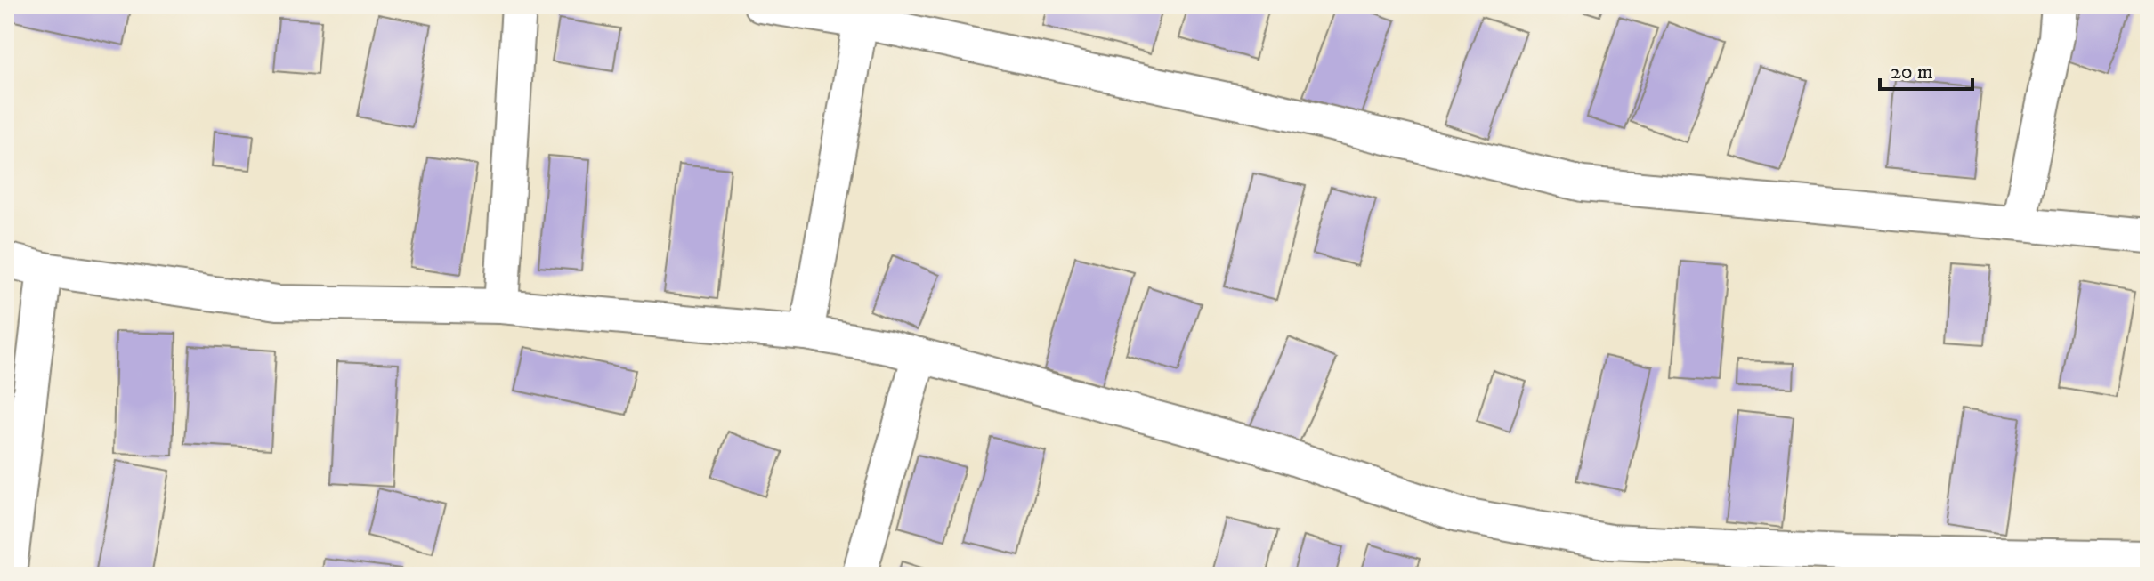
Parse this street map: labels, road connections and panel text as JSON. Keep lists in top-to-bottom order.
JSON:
{
  "scale_bar": "20 m"
}
